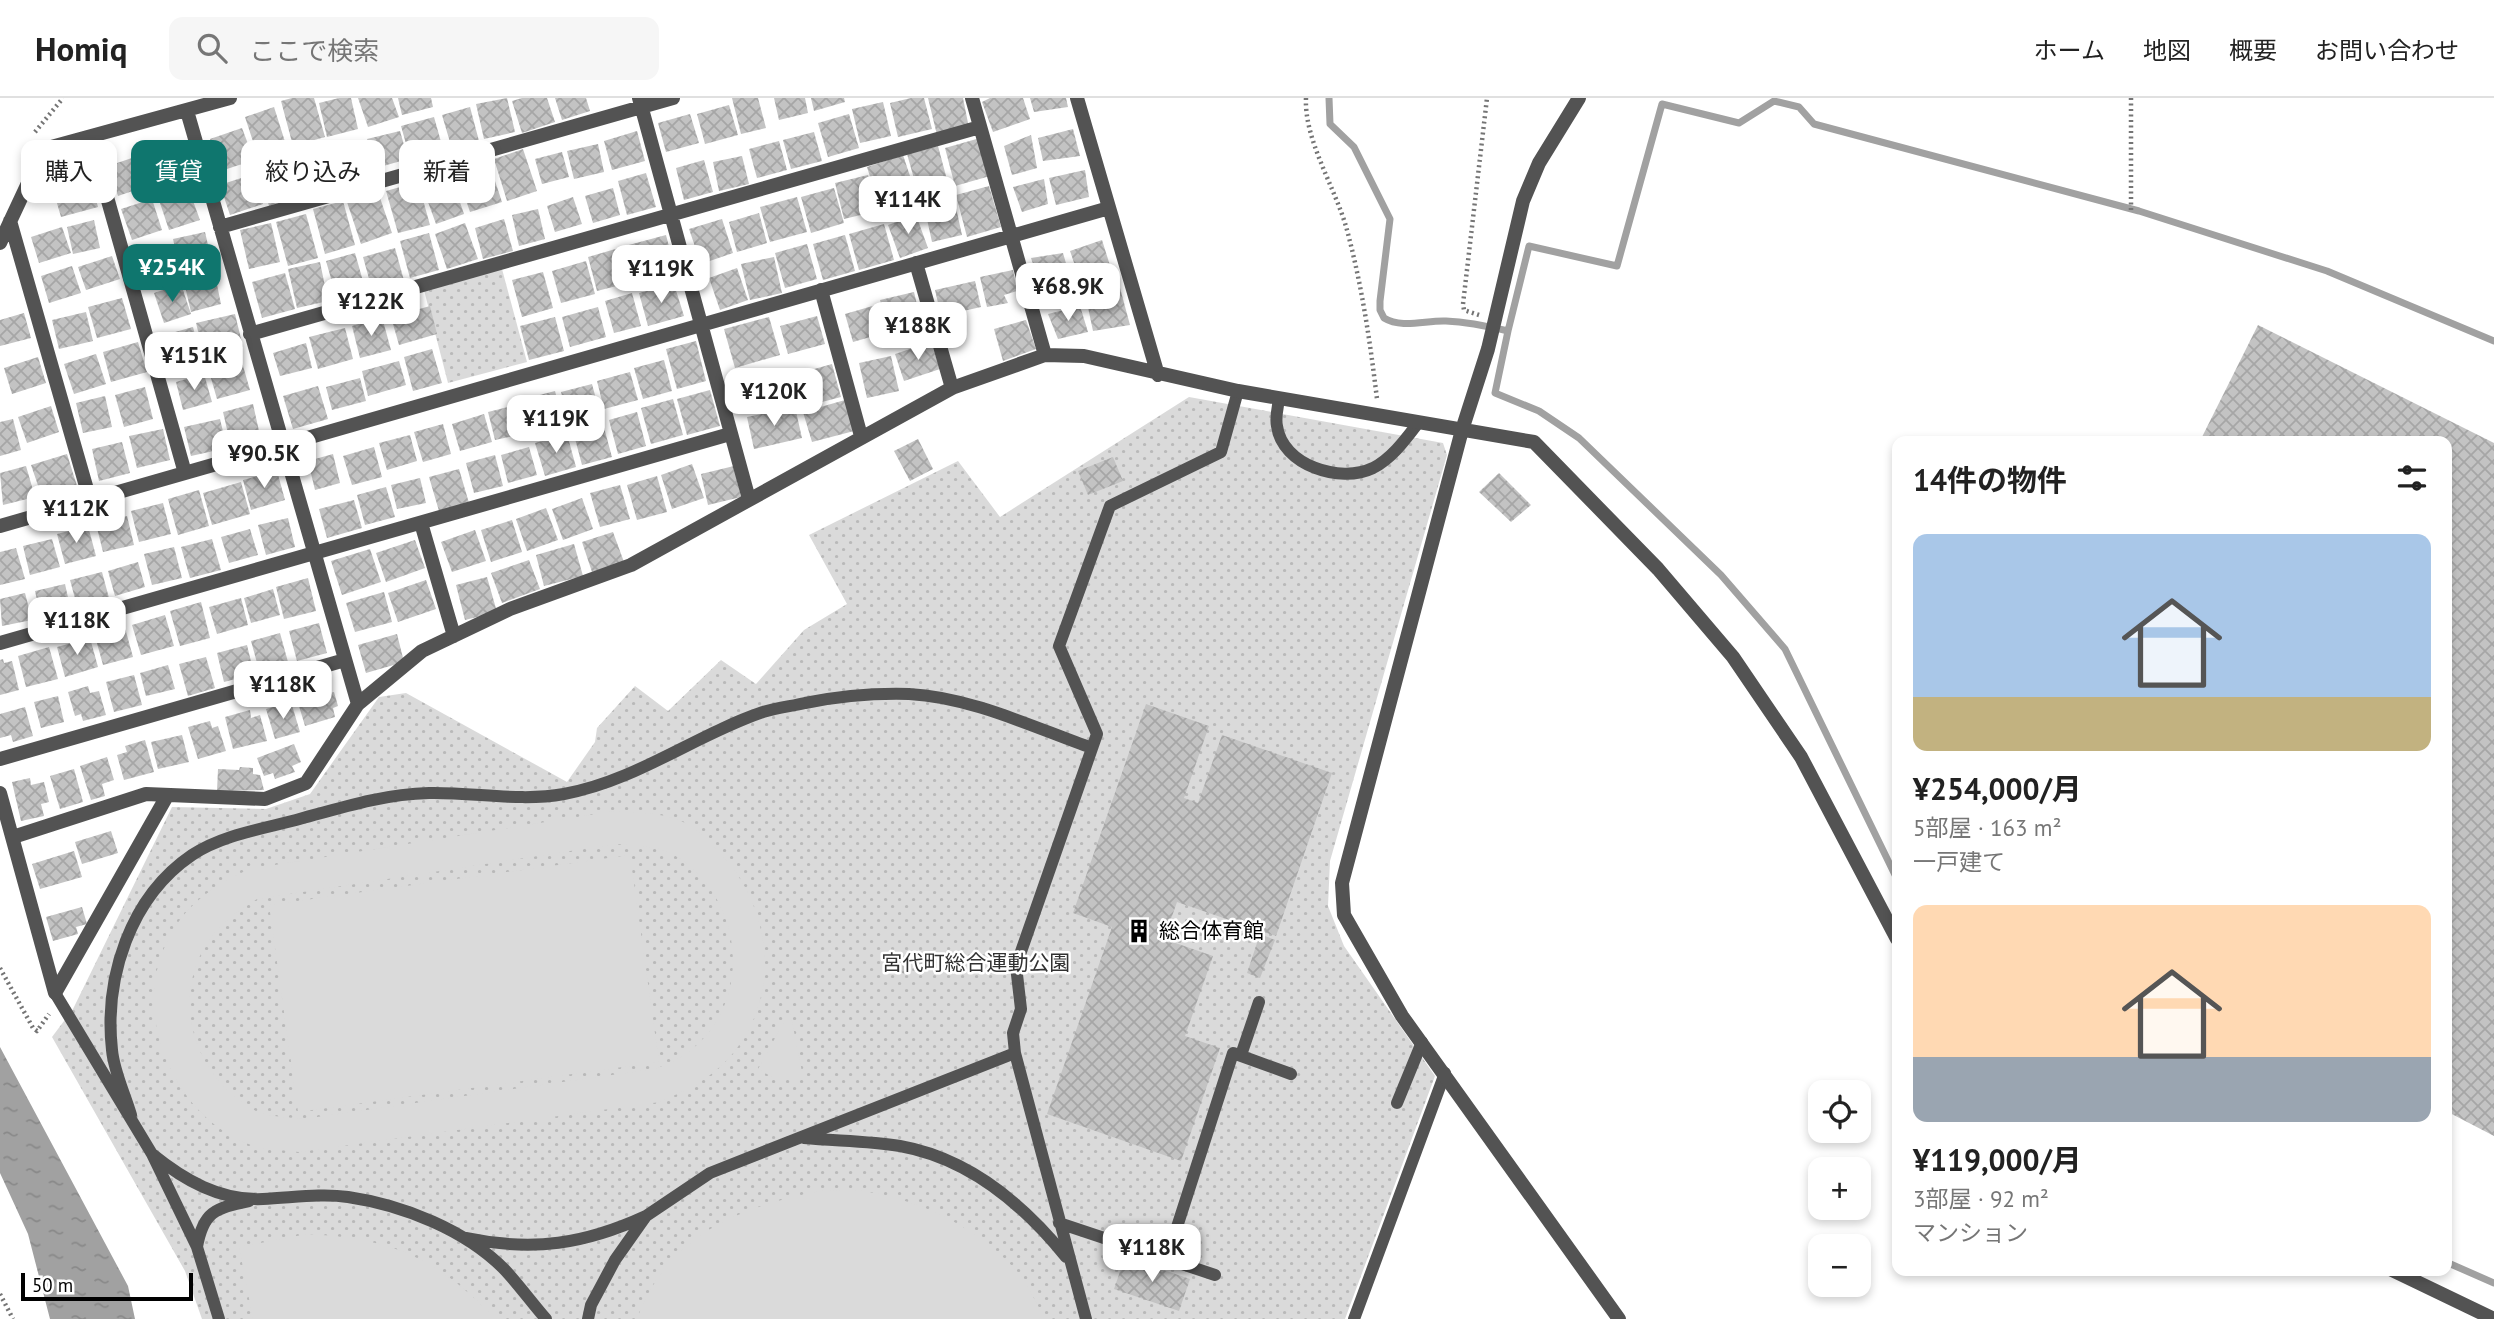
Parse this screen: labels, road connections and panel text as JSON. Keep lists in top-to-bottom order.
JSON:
{
  "parks": ["宮代町総合運動公園"],
  "places": {
    "building": ["総合体育館"]
  },
  "scale_bar": "50 m",
  "page": {
    "header": "Homiq",
    "search": "ここで検索",
    "nav": [
      "ホーム",
      "地図",
      "概要",
      "お問い合わせ"
    ],
    "chip": [
      "購入",
      "賃貸",
      "絞り込み",
      "新着"
    ],
    "price": [
      "¥114K",
      "¥254K",
      "¥119K",
      "¥68.9K",
      "¥122K",
      "¥188K",
      "¥151K",
      "¥120K",
      "¥119K",
      "¥90.5K",
      "¥112K",
      "¥118K",
      "¥118K",
      "¥118K"
    ],
    "heading": "14件の物件",
    "list": [
      {
        "name": "¥254,000/月",
        "note": "5部屋 · 163 m² · 一戸建て"
      },
      {
        "name": "¥119,000/月",
        "note": "3部屋 · 92 m² · マンション"
      }
    ],
    "map_buttons": ["+", "−"],
    "scale": "50 m"
  }
}
